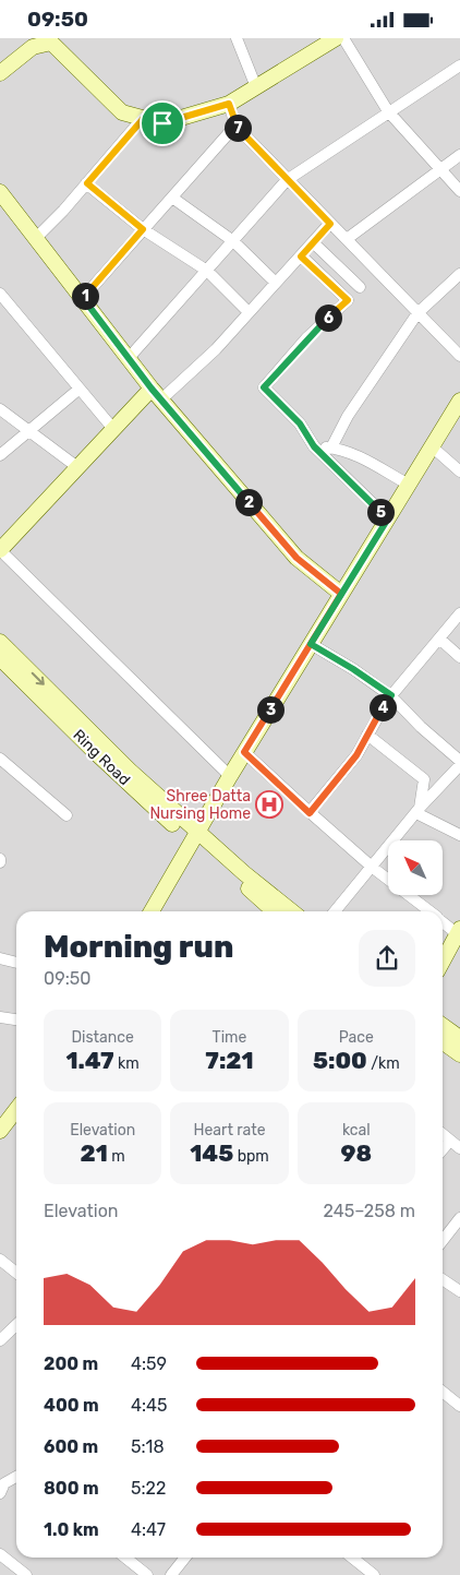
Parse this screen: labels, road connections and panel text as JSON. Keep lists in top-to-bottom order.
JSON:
{
  "streets": {
    "main road": ["Ring Road"]
  },
  "places": {
    "hospital": ["Shree Datta Nursing Home"]
  },
  "north": "top left",
  "page": {
    "status": "09:50",
    "pins": [
      "7",
      "1",
      "6",
      "2",
      "5",
      "4",
      "3"
    ],
    "heading": ["Morning run", "09:50"],
    "stats": [
      ["Distance", "1.47 km"],
      ["Time", "7:21"],
      ["Pace", "5:00 /km"],
      ["Elevation", "21 m"],
      ["Heart rate", "145 bpm"],
      ["kcal", "98"]
    ],
    "chart": ["Elevation", "245–258 m"],
    "list": [
      {
        "name": "200 m",
        "note": "4:59"
      },
      {
        "name": "400 m",
        "note": "4:45"
      },
      {
        "name": "600 m",
        "note": "5:18"
      },
      {
        "name": "800 m",
        "note": "5:22"
      },
      {
        "name": "1.0 km",
        "note": "4:47"
      }
    ]
  }
}
